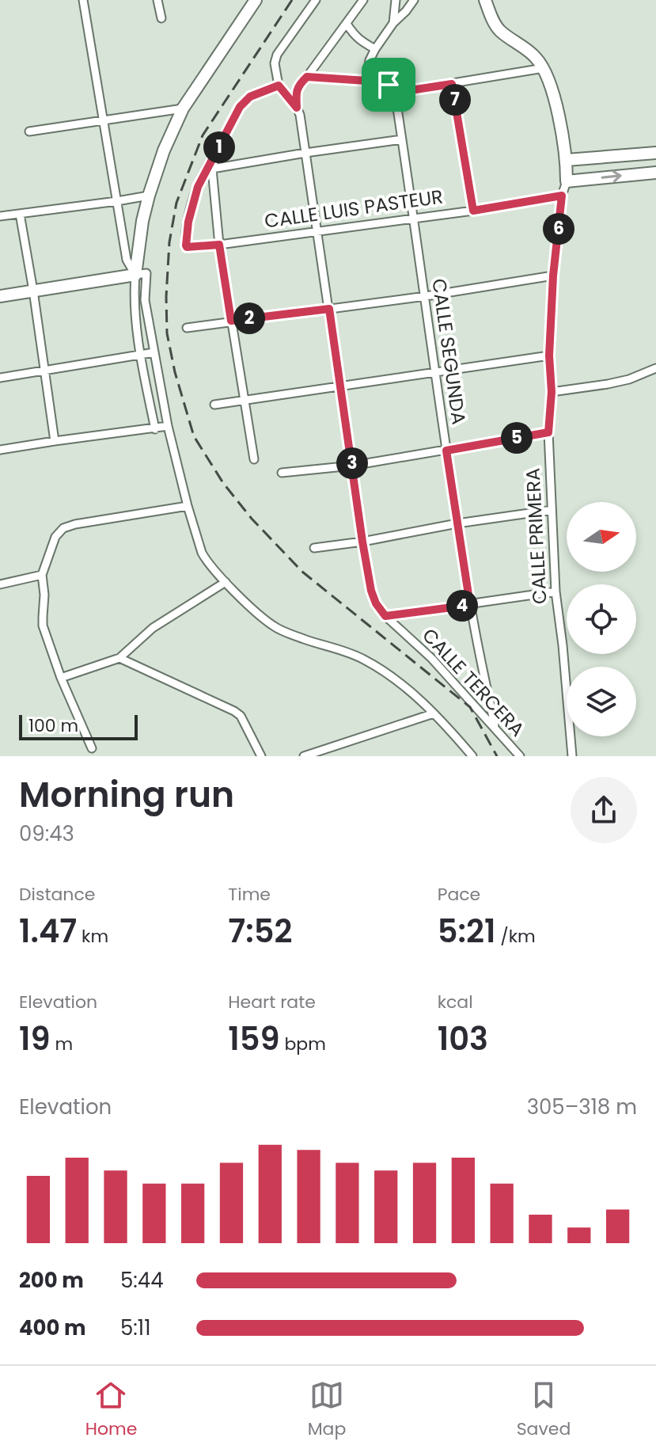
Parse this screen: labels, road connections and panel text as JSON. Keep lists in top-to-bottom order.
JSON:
{
  "streets": {
    "street": [
      "CALLE LUIS PASTEUR",
      "CALLE SEGUNDA",
      "CALLE PRIMERA",
      "CALLE TERCERA"
    ]
  },
  "crossings": [
    ["CALLE LUIS PASTEUR", "CALLE SEGUNDA"],
    ["CALLE LUIS PASTEUR", "CALLE PRIMERA"],
    ["CALLE LUIS PASTEUR", "CALLE TERCERA"],
    ["CALLE SEGUNDA", "CALLE TERCERA"]
  ],
  "scale_bar": "100 m",
  "north": "right",
  "page": {
    "pins": [
      "7",
      "1",
      "6",
      "2",
      "5",
      "3",
      "4"
    ],
    "scale": "100 m",
    "heading": ["Morning run", "09:43"],
    "stats": [
      ["Distance", "1.47 km"],
      ["Time", "7:52"],
      ["Pace", "5:21 /km"],
      ["Elevation", "19 m"],
      ["Heart rate", "159 bpm"],
      ["kcal", "103"]
    ],
    "chart": ["Elevation", "305–318 m"],
    "list": [
      {
        "name": "200 m",
        "note": "5:44"
      },
      {
        "name": "400 m",
        "note": "5:11"
      }
    ],
    "tabs": ["Home", "Map", "Saved"]
  }
}
